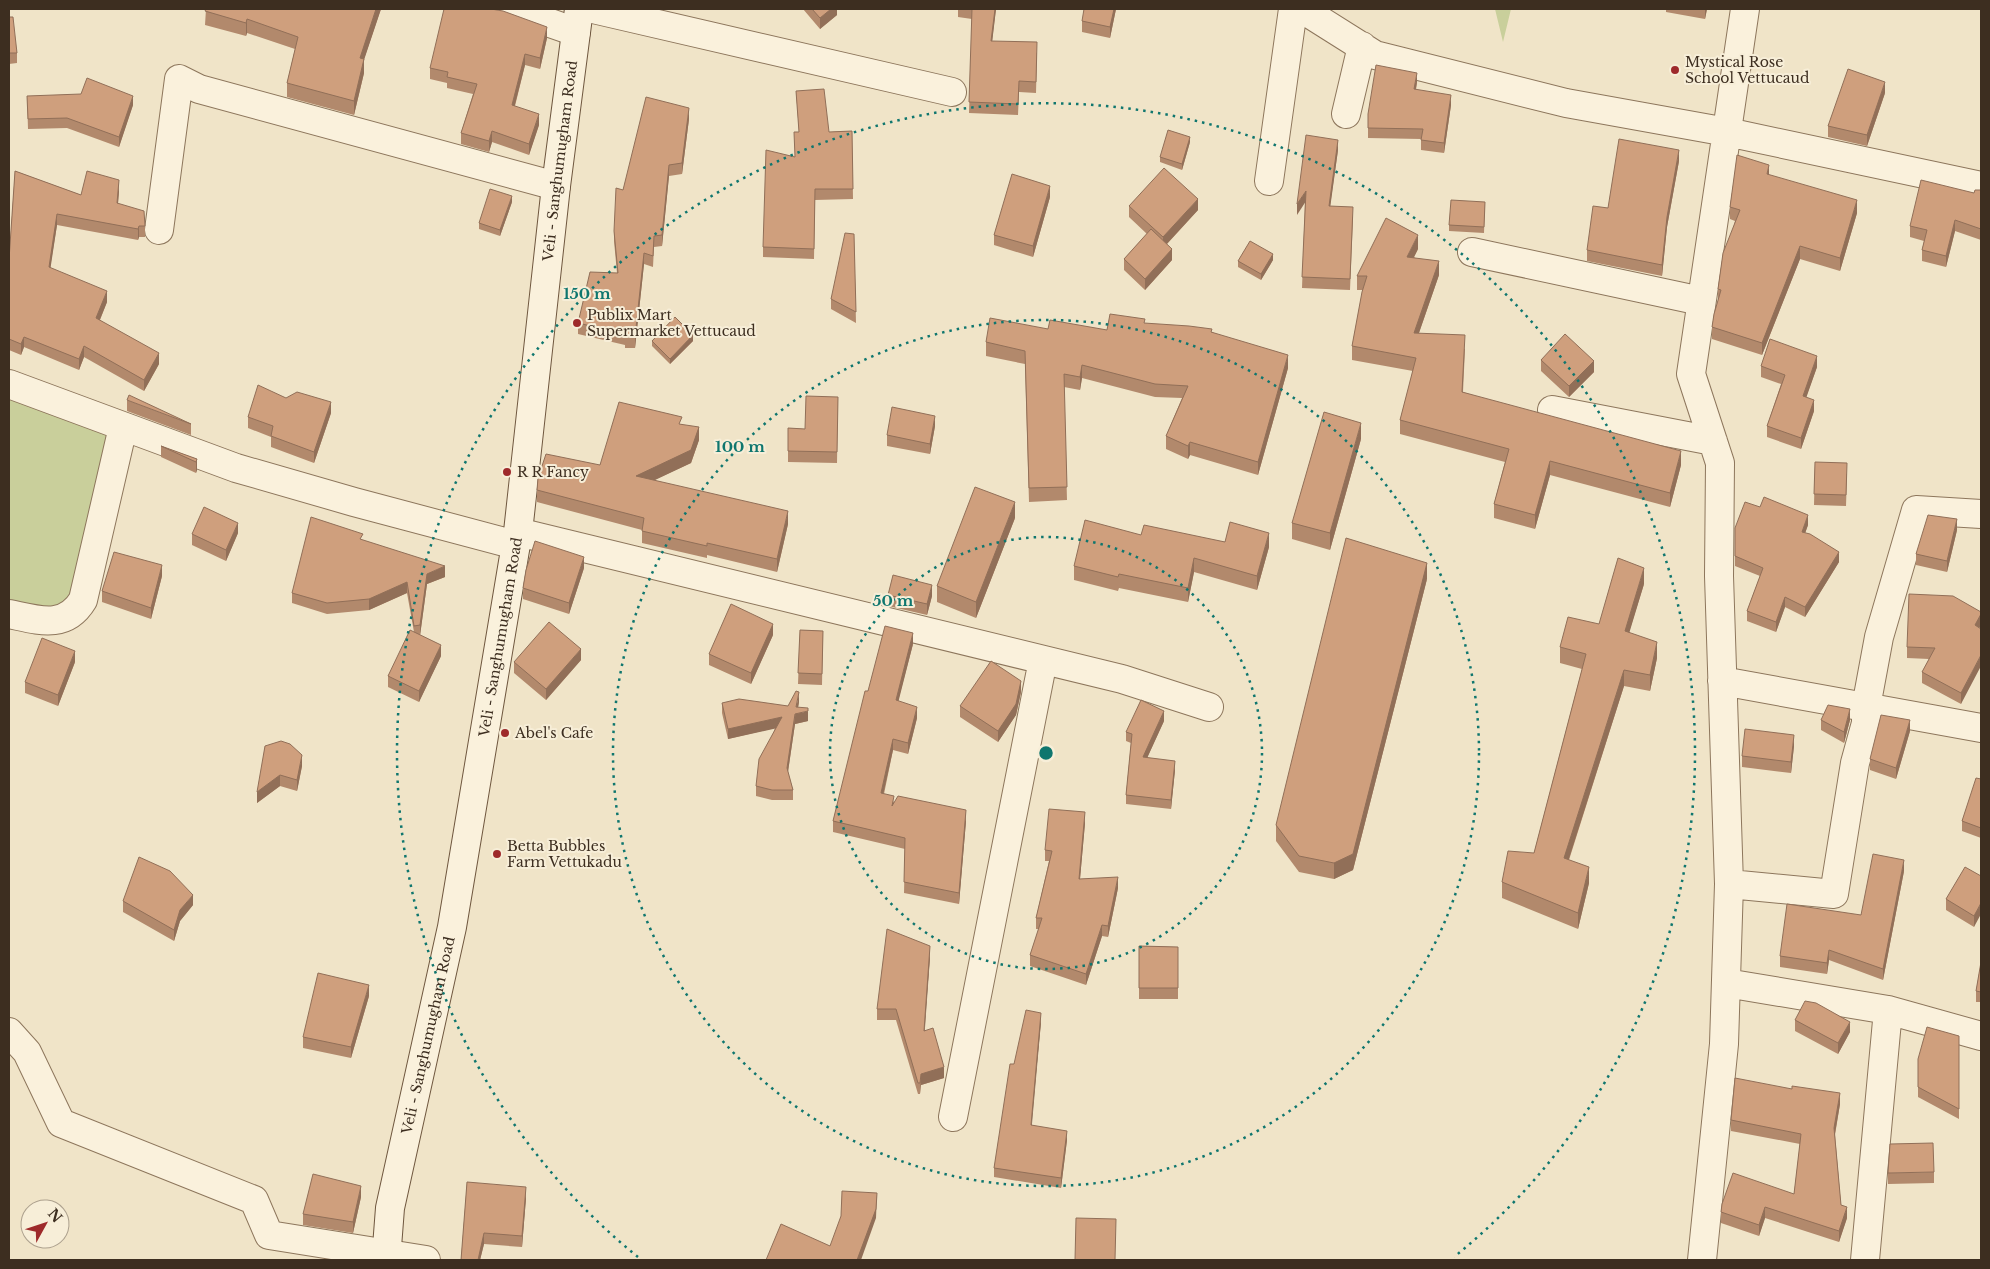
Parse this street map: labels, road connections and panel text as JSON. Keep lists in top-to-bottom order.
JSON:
{
  "streets": {
    "street": ["Veli - Sanghumugham Road"]
  },
  "places": [
    "Mystical Rose School Vettucaud",
    "Publix Mart Supermarket Vettucaud",
    "R R Fancy",
    "Abel's Cafe",
    "Betta Bubbles Farm Vettukadu"
  ],
  "north": "top right",
  "rings": ["150 m", "100 m", "50 m"]
}
